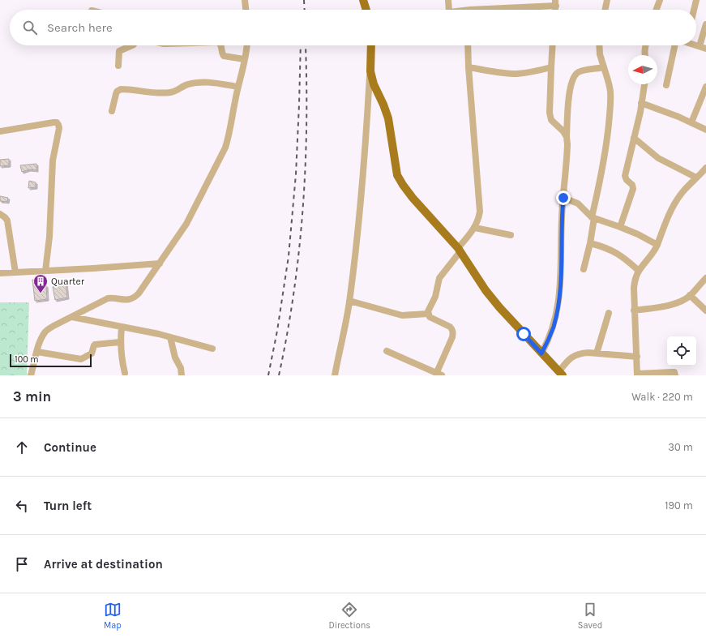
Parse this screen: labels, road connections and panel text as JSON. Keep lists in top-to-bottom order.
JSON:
{
  "places": {
    "building": ["Quarter"]
  },
  "scale_bar": "100 m",
  "north": "left",
  "page": {
    "search": "Search here",
    "scale": "100 m",
    "heading": ["3 min", "Walk · 220 m"],
    "list": [
      ["Continue", "30 m"],
      ["Turn left", "190 m"],
      "Arrive at destination"
    ],
    "nav": ["Map", "Directions", "Saved"]
  }
}
